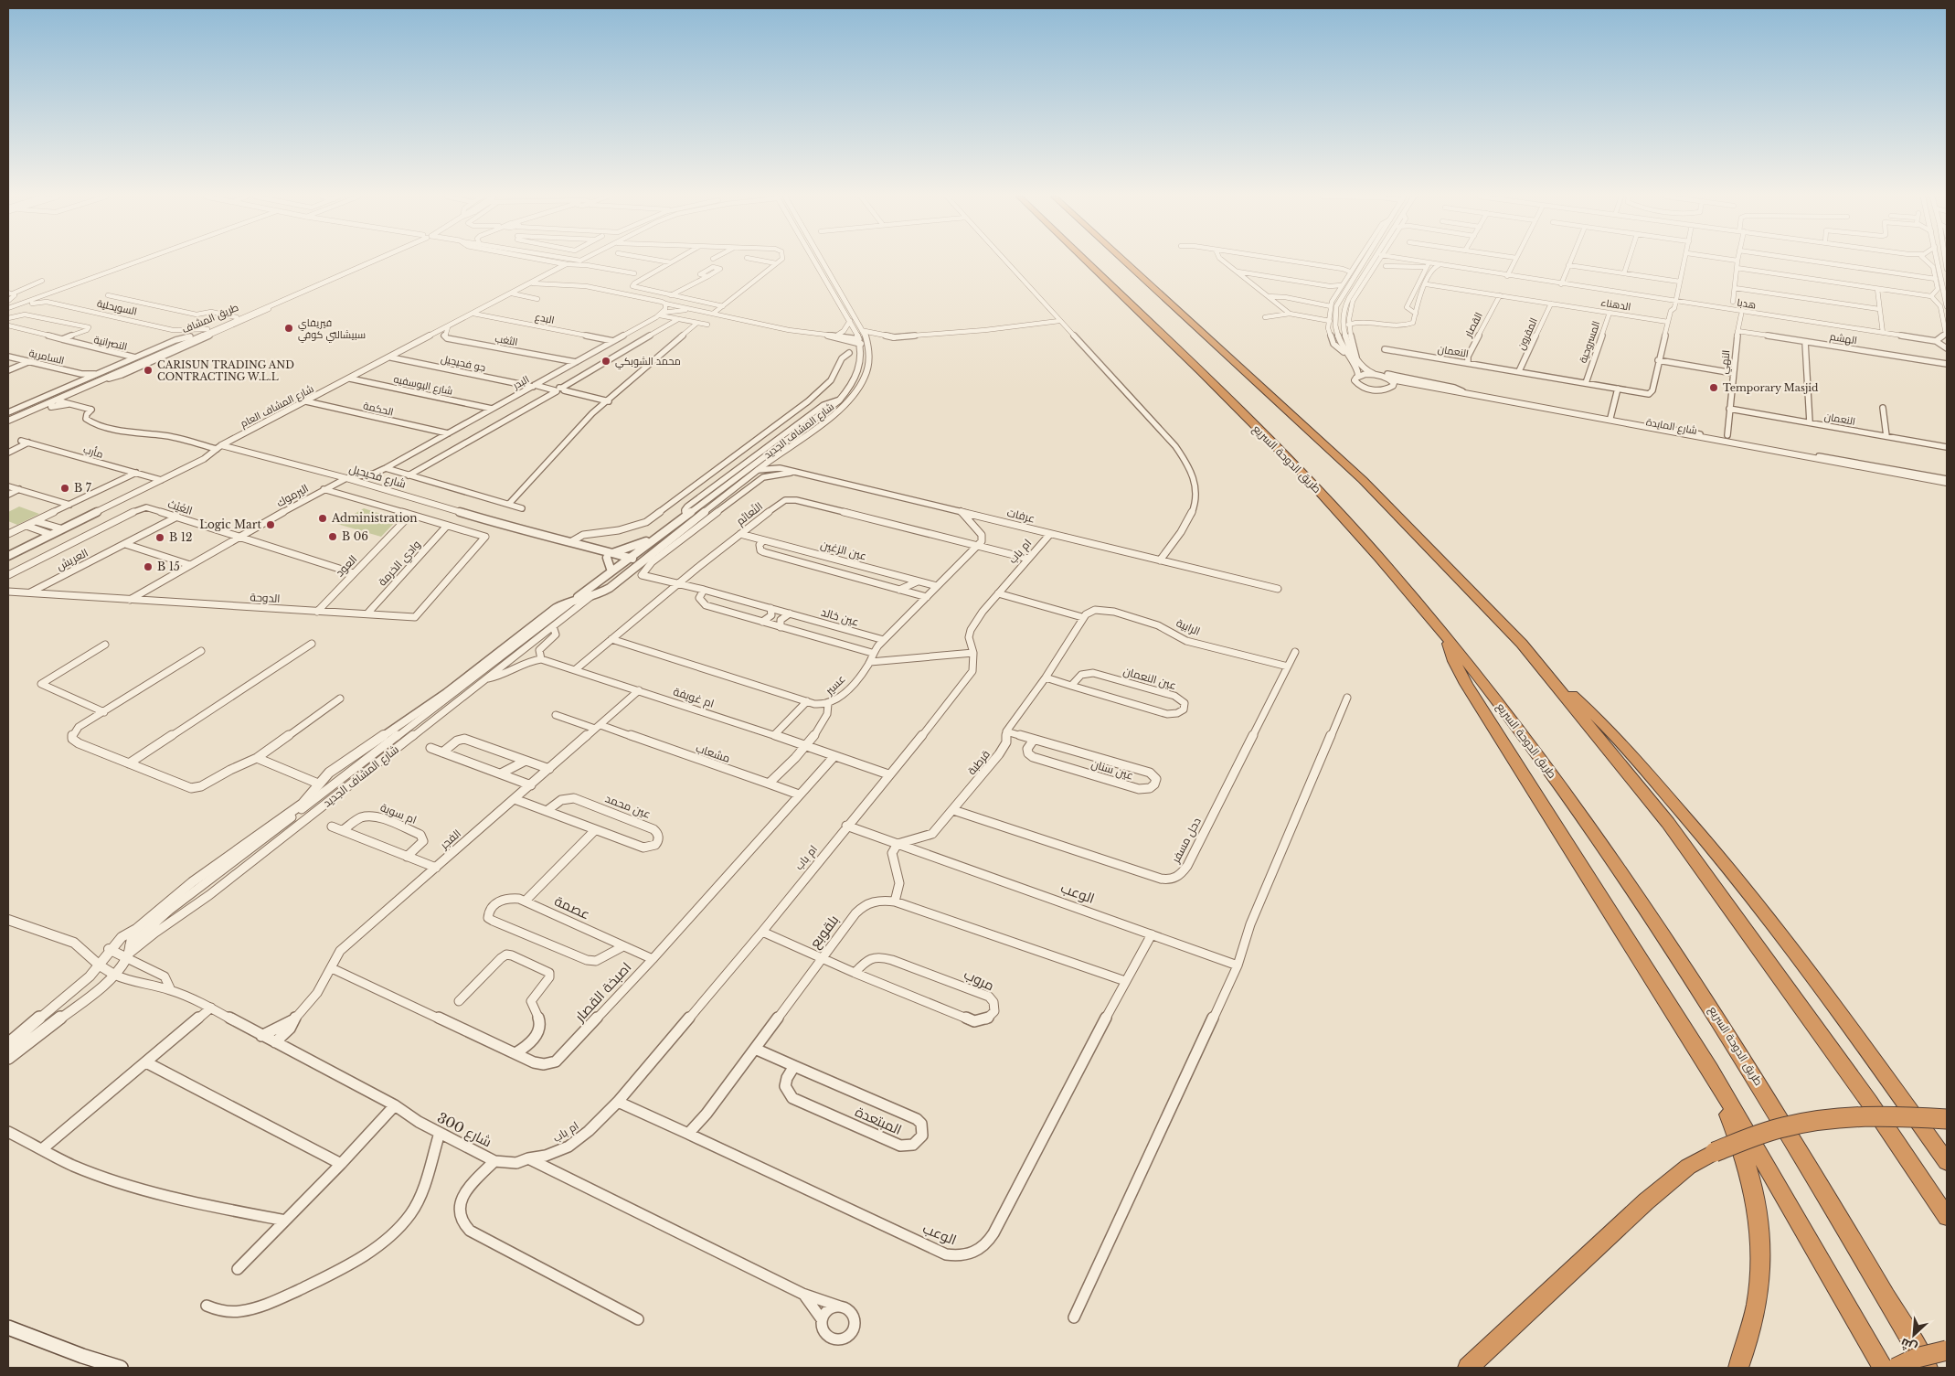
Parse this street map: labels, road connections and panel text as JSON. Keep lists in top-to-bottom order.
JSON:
{
  "streets": {
    "highway": ["طريق الدوحة السريع"],
    "street": [
      "هدبا",
      "الدهناء",
      "السويحلية",
      "طريق المشاف",
      "البدع",
      "القصار",
      "المقرون",
      "الهشم",
      "الثغب",
      "المسروحية",
      "النصرانية",
      "النعمان",
      "السامرية",
      "النهي",
      "جو فحيحيل",
      "البدر",
      "شارع اليوسفيه",
      "شارع المشاف العام",
      "الحكمة",
      "شارع المايدة",
      "شارع المشاف الجديد",
      "مأرب",
      "شارع فحيحيل",
      "اليرموك",
      "الغَيْث",
      "النًعائم",
      "عرفات",
      "عين الزغين",
      "ام باب",
      "العريش",
      "وادي الخرمة",
      "العود",
      "الدوحة",
      "عين خالد",
      "الرابية",
      "عين النعمان",
      "عسير",
      "ام غويفة",
      "مشعاب",
      "قرطبة",
      "عين سنان",
      "عين محمد",
      "ام سوية",
      "الفجر",
      "دحل مسفر",
      "الوعب",
      "عصمة",
      "بلقوبع",
      "مروب",
      "اصبخة القصار",
      "المبتعدة",
      "شارع 300"
    ]
  },
  "crossings": [
    ["الدهناء", "القصار"],
    ["الدهناء", "المقرون"],
    ["الدهناء", "المسروحية"],
    ["السويحلية", "طريق المشاف"],
    ["البدع", "البدر"],
    ["البدع", "شارع المشاف العام"],
    ["القصار", "النعمان"],
    ["المقرون", "النعمان"],
    ["الهشم", "النهي"],
    ["الثغب", "البدر"],
    ["الثغب", "شارع المشاف العام"],
    ["المسروحية", "النعمان"],
    ["النعمان", "النهي"],
    ["جو فحيحيل", "البدر"],
    ["جو فحيحيل", "شارع المشاف العام"],
    ["البدر", "شارع اليوسفيه"],
    ["البدر", "الحكمة"],
    ["البدر", "شارع فحيحيل"],
    ["البدر", "اليرموك"],
    ["شارع اليوسفيه", "شارع المشاف العام"],
    ["شارع المشاف العام", "الحكمة"],
    ["شارع المشاف العام", "مأرب"],
    ["شارع المشاف العام", "شارع فحيحيل"],
    ["شارع المشاف الجديد", "شارع فحيحيل"],
    ["شارع المشاف الجديد", "النًعائم"],
    ["شارع المشاف الجديد", "عرفات"],
    ["شارع المشاف الجديد", "عين خالد"],
    ["شارع المشاف الجديد", "شارع 300"],
    ["شارع فحيحيل", "اليرموك"],
    ["اليرموك", "الغَيْث"],
    ["اليرموك", "الدوحة"],
    ["الغَيْث", "العريش"],
    ["الغَيْث", "العود"],
    ["النًعائم", "عين الزغين"],
    ["النًعائم", "ام باب"],
    ["النًعائم", "عين خالد"],
    ["النًعائم", "عسير"],
    ["النًعائم", "ام غويفة"],
    ["عرفات", "ام باب"],
    ["ام باب", "ام غويفة"],
    ["ام باب", "الوعب"],
    ["ام باب", "مروب"],
    ["ام باب", "شارع 300"],
    ["العريش", "الدوحة"],
    ["وادي الخرمة", "الدوحة"],
    ["العود", "الدوحة"],
    ["الرابية", "قرطبة"],
    ["الرابية", "دحل مسفر"],
    ["عين النعمان", "قرطبة"],
    ["ام غويفة", "الفجر"],
    ["ام غويفة", "اصبخة القصار"],
    ["مشعاب", "الفجر"],
    ["مشعاب", "اصبخة القصار"],
    ["قرطبة", "عين سنان"],
    ["قرطبة", "دحل مسفر"],
    ["قرطبة", "الوعب"],
    ["عين محمد", "الفجر"],
    ["الفجر", "اصبخة القصار"],
    ["الفجر", "شارع 300"],
    ["الوعب", "بلقوبع"],
    ["عصمة", "اصبخة القصار"],
    ["بلقوبع", "مروب"],
    ["بلقوبع", "المبتعدة"]
  ],
  "places": [
    "فيريفاي سبيشالتي كوفي",
    "محمد الشوبكي",
    "CARISUN TRADING AND CONTRACTING W.L.L",
    "Temporary Masjid",
    "B 7",
    "Administration",
    "Logic Mart",
    "B 06",
    "B 12",
    "B 15"
  ],
  "north": "bottom left"
}
